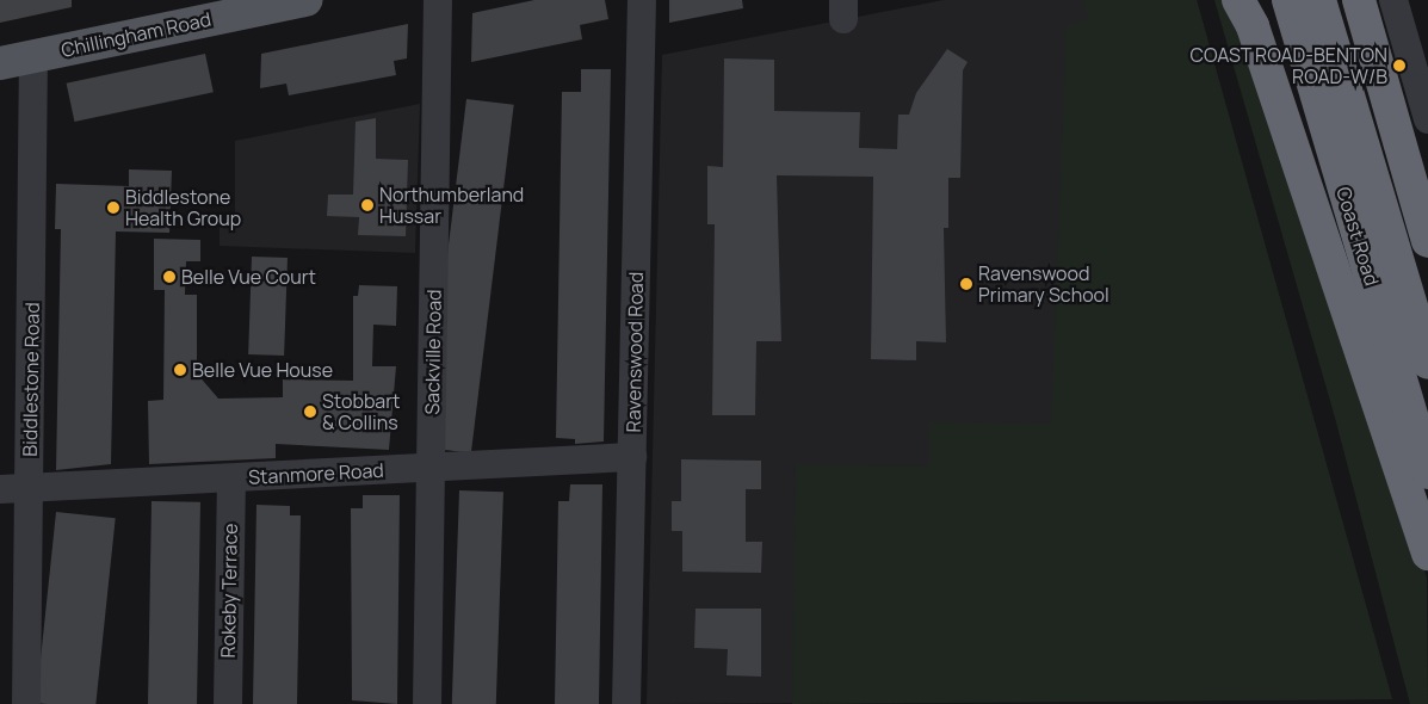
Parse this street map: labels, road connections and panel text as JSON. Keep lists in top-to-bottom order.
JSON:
{
  "streets": {
    "highway": ["Coast Road"],
    "main road": ["Chillingham Road"],
    "street": [
      "Sackville Road",
      "Ravenswood Road",
      "Biddlestone Road",
      "Stanmore Road",
      "Rokeby Terrace"
    ]
  },
  "crossings": [
    ["Chillingham Road", "Biddlestone Road"],
    ["Sackville Road", "Stanmore Road"],
    ["Ravenswood Road", "Stanmore Road"],
    ["Biddlestone Road", "Stanmore Road"],
    ["Stanmore Road", "Rokeby Terrace"]
  ],
  "places": [
    "COAST ROAD-BENTON ROAD-W/B",
    "Northumberland Hussar",
    "Biddlestone Health Group",
    "Belle Vue Court",
    "Ravenswood Primary School",
    "Belle Vue House",
    "Stobbart & Collins"
  ]
}
